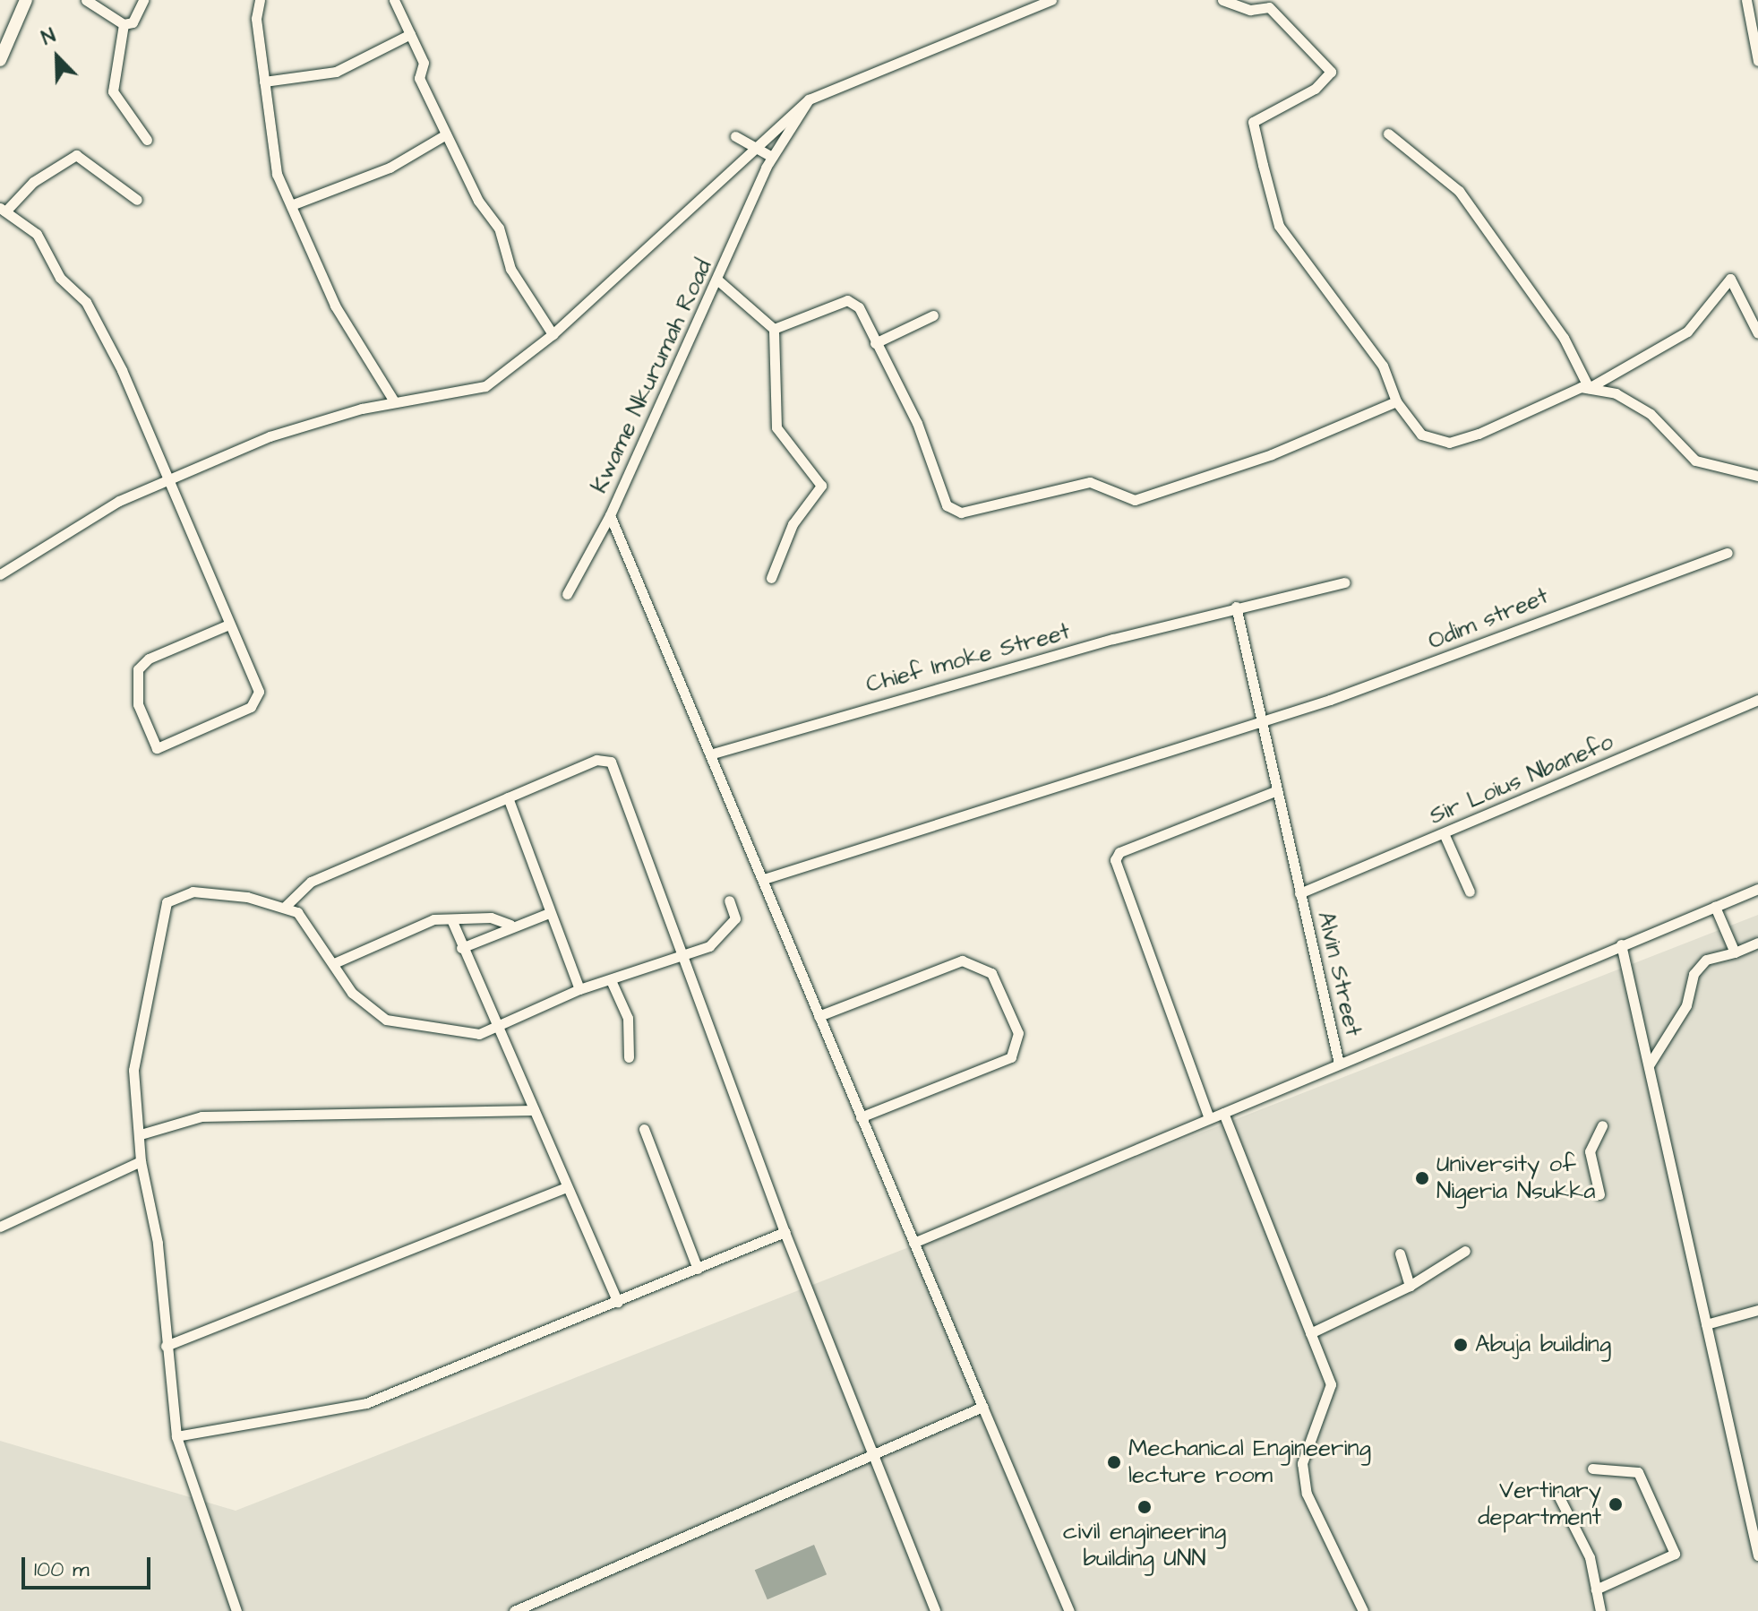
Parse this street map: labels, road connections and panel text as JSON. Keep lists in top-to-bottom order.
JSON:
{
  "streets": {
    "street": [
      "Kwame Nkurumah Road",
      "Odim street",
      "Chief Imoke Street",
      "Sir Loius Nbanefo",
      "Alvin Street"
    ]
  },
  "crossings": [
    ["Kwame Nkurumah Road", "Odim street"],
    ["Kwame Nkurumah Road", "Chief Imoke Street"],
    ["Odim street", "Alvin Street"],
    ["Chief Imoke Street", "Alvin Street"],
    ["Sir Loius Nbanefo", "Alvin Street"]
  ],
  "places": [
    "University of Nigeria Nsukka",
    "Abuja building",
    "Mechanical Engineering lecture room",
    "Vertinary department",
    "civil engineering building UNN"
  ],
  "scale_bar": "100 m",
  "north": "top left"
}
